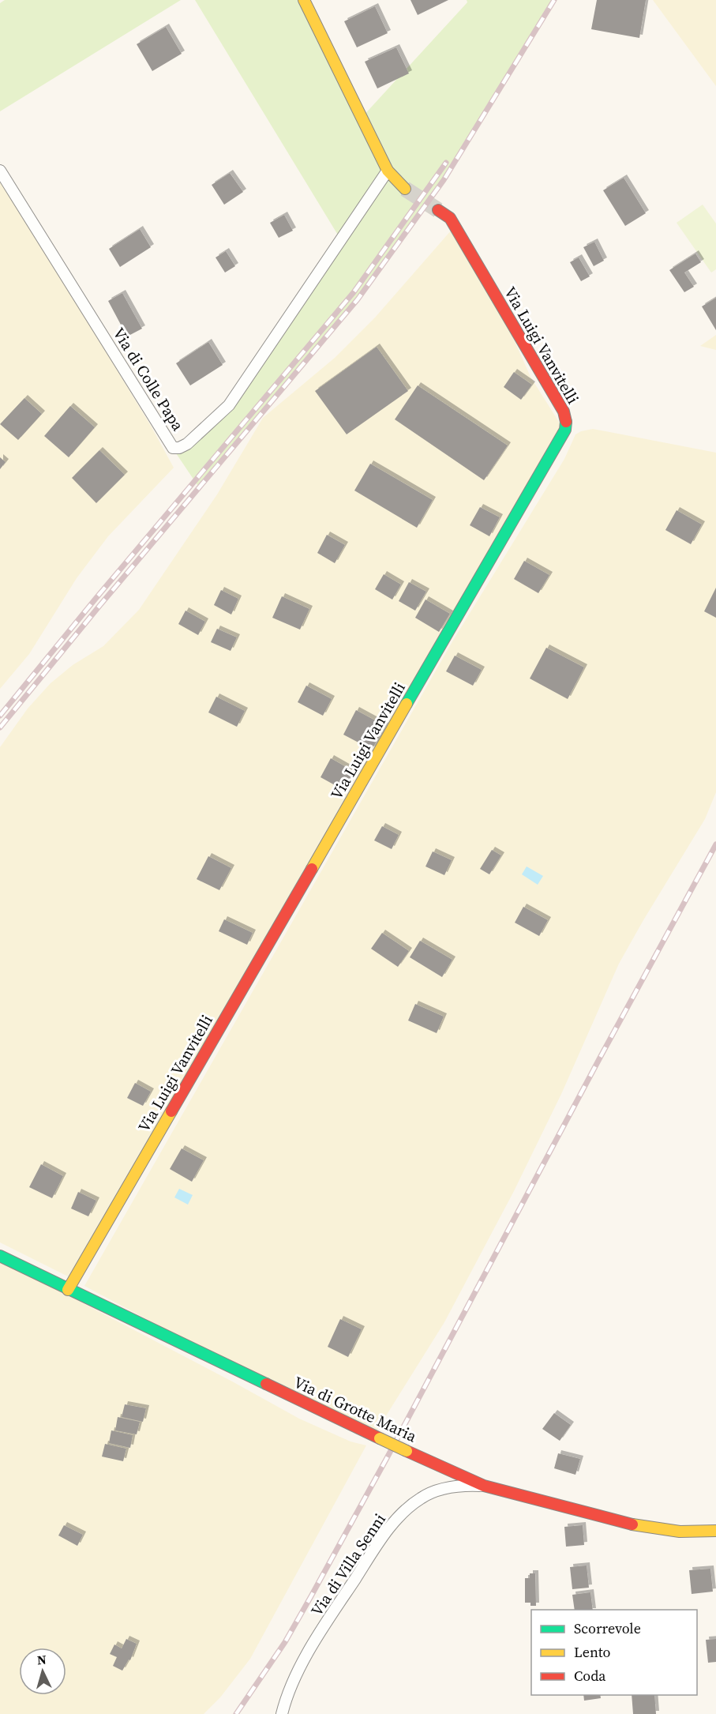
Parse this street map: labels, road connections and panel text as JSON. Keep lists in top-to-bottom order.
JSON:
{
  "streets": {
    "street": [
      "Via Luigi Vanvitelli",
      "Via di Colle Papa",
      "Via di Grotte Maria",
      "Via di Villa Senni"
    ]
  },
  "crossings": [
    ["Via Luigi Vanvitelli", "Via di Grotte Maria"],
    ["Via di Grotte Maria", "Via di Villa Senni"]
  ],
  "legend": ["Scorrevole", "Lento", "Coda"],
  "north": "top"
}
